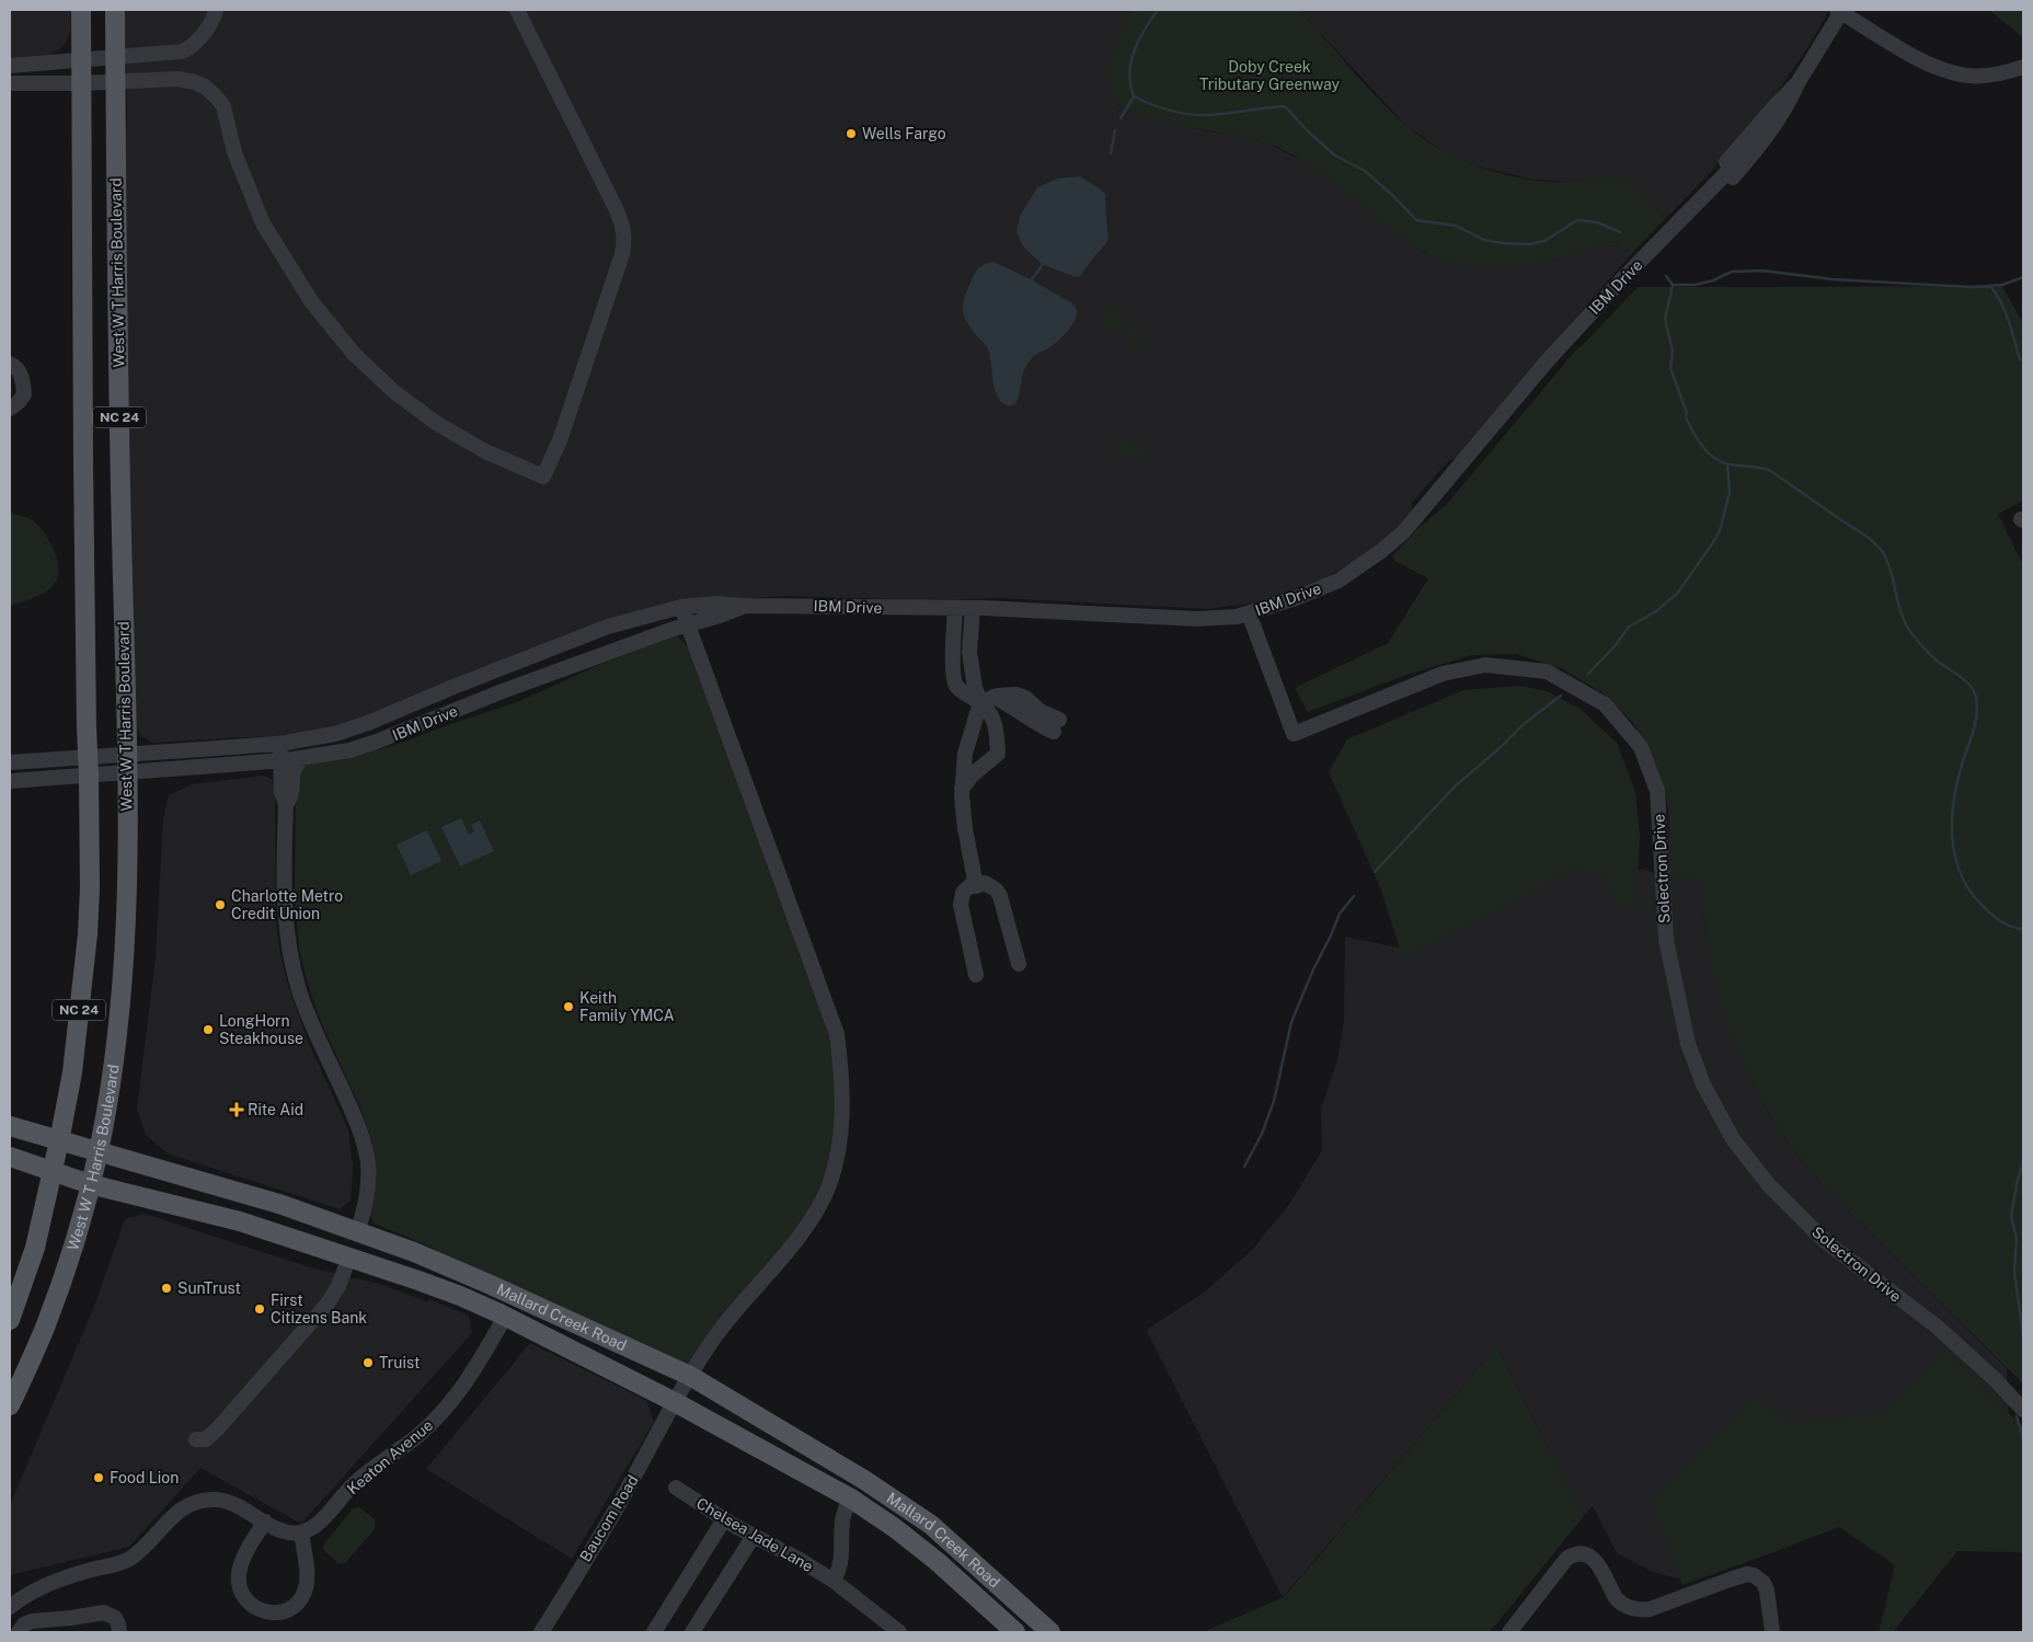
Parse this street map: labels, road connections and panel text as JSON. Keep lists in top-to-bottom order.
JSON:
{
  "streets": {
    "main road": ["West W T Harris Boulevard", "NC 24", "Mallard Creek Road"],
    "street": [
      "IBM Drive",
      "Solectron Drive",
      "Keaton Avenue",
      "Baucom Road",
      "Chelsea Jade Lane"
    ]
  },
  "crossings": [
    ["West W T Harris Boulevard", "IBM Drive"],
    ["West W T Harris Boulevard", "Mallard Creek Road"],
    ["IBM Drive", "NC 24"],
    ["IBM Drive", "Solectron Drive"],
    ["IBM Drive", "Baucom Road"],
    ["NC 24", "Mallard Creek Road"],
    ["Mallard Creek Road", "Keaton Avenue"],
    ["Mallard Creek Road", "Baucom Road"]
  ],
  "parks": ["Doby Creek Tributary Greenway"],
  "places": {
    "other": [
      "Wells Fargo",
      "Charlotte Metro Credit Union",
      "Keith Family YMCA",
      "LongHorn Steakhouse",
      "SunTrust",
      "First Citizens Bank",
      "Truist",
      "Food Lion"
    ],
    "health": ["Rite Aid"]
  }
}
